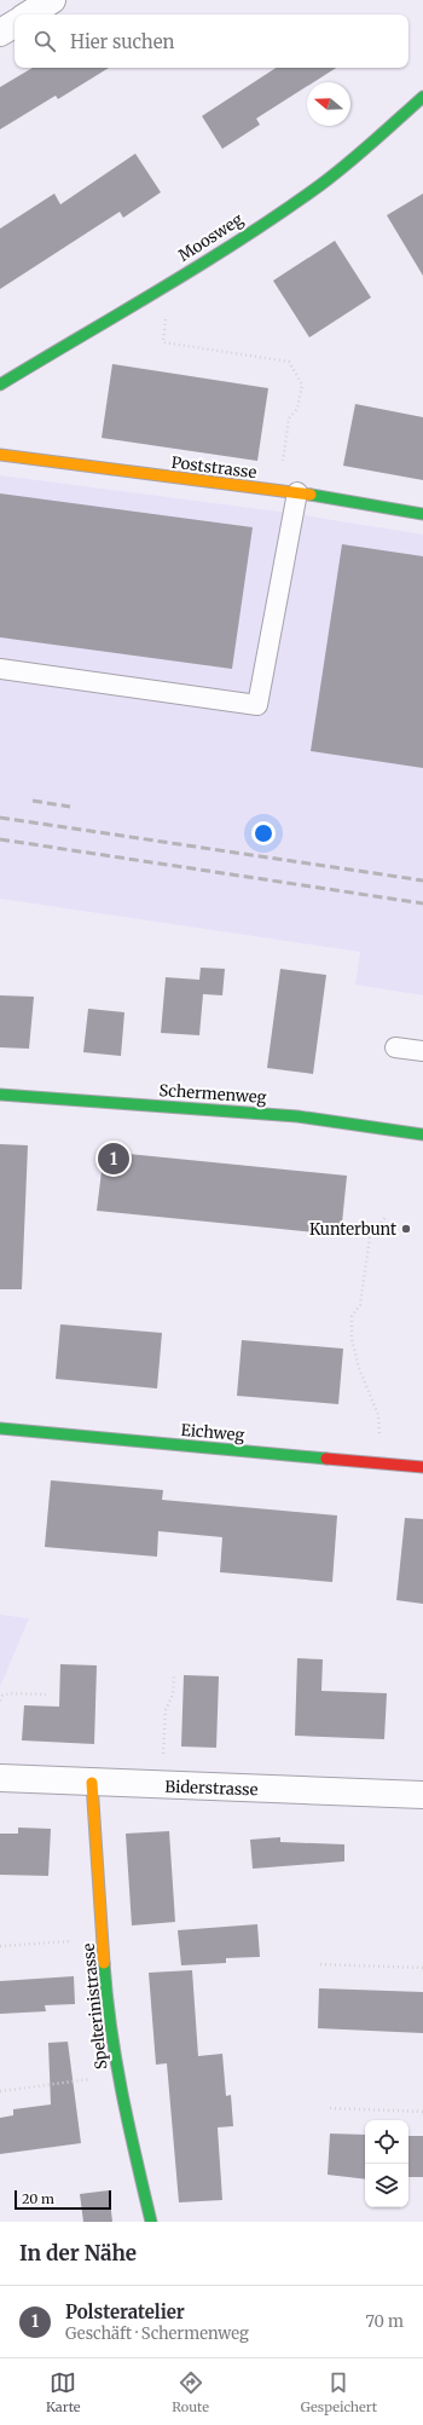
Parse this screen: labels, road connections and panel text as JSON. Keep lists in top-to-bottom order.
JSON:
{
  "streets": {
    "street": [
      "Moosweg",
      "Poststrasse",
      "Schermenweg",
      "Eichweg",
      "Biderstrasse",
      "Spelterinistrasse"
    ]
  },
  "crossings": [
    ["Biderstrasse", "Spelterinistrasse"]
  ],
  "places": ["Kunterbunt"],
  "scale_bar": "20 m",
  "north": "left",
  "page": {
    "search": "Hier suchen",
    "pins": "1",
    "scale": "20 m",
    "heading": "In der Nähe",
    "list": [
      {
        "mark": "1",
        "name": "Polsteratelier",
        "note": "Geschäft · Schermenweg",
        "value": "70 m"
      }
    ],
    "nav": ["Karte", "Route", "Gespeichert"]
  }
}
